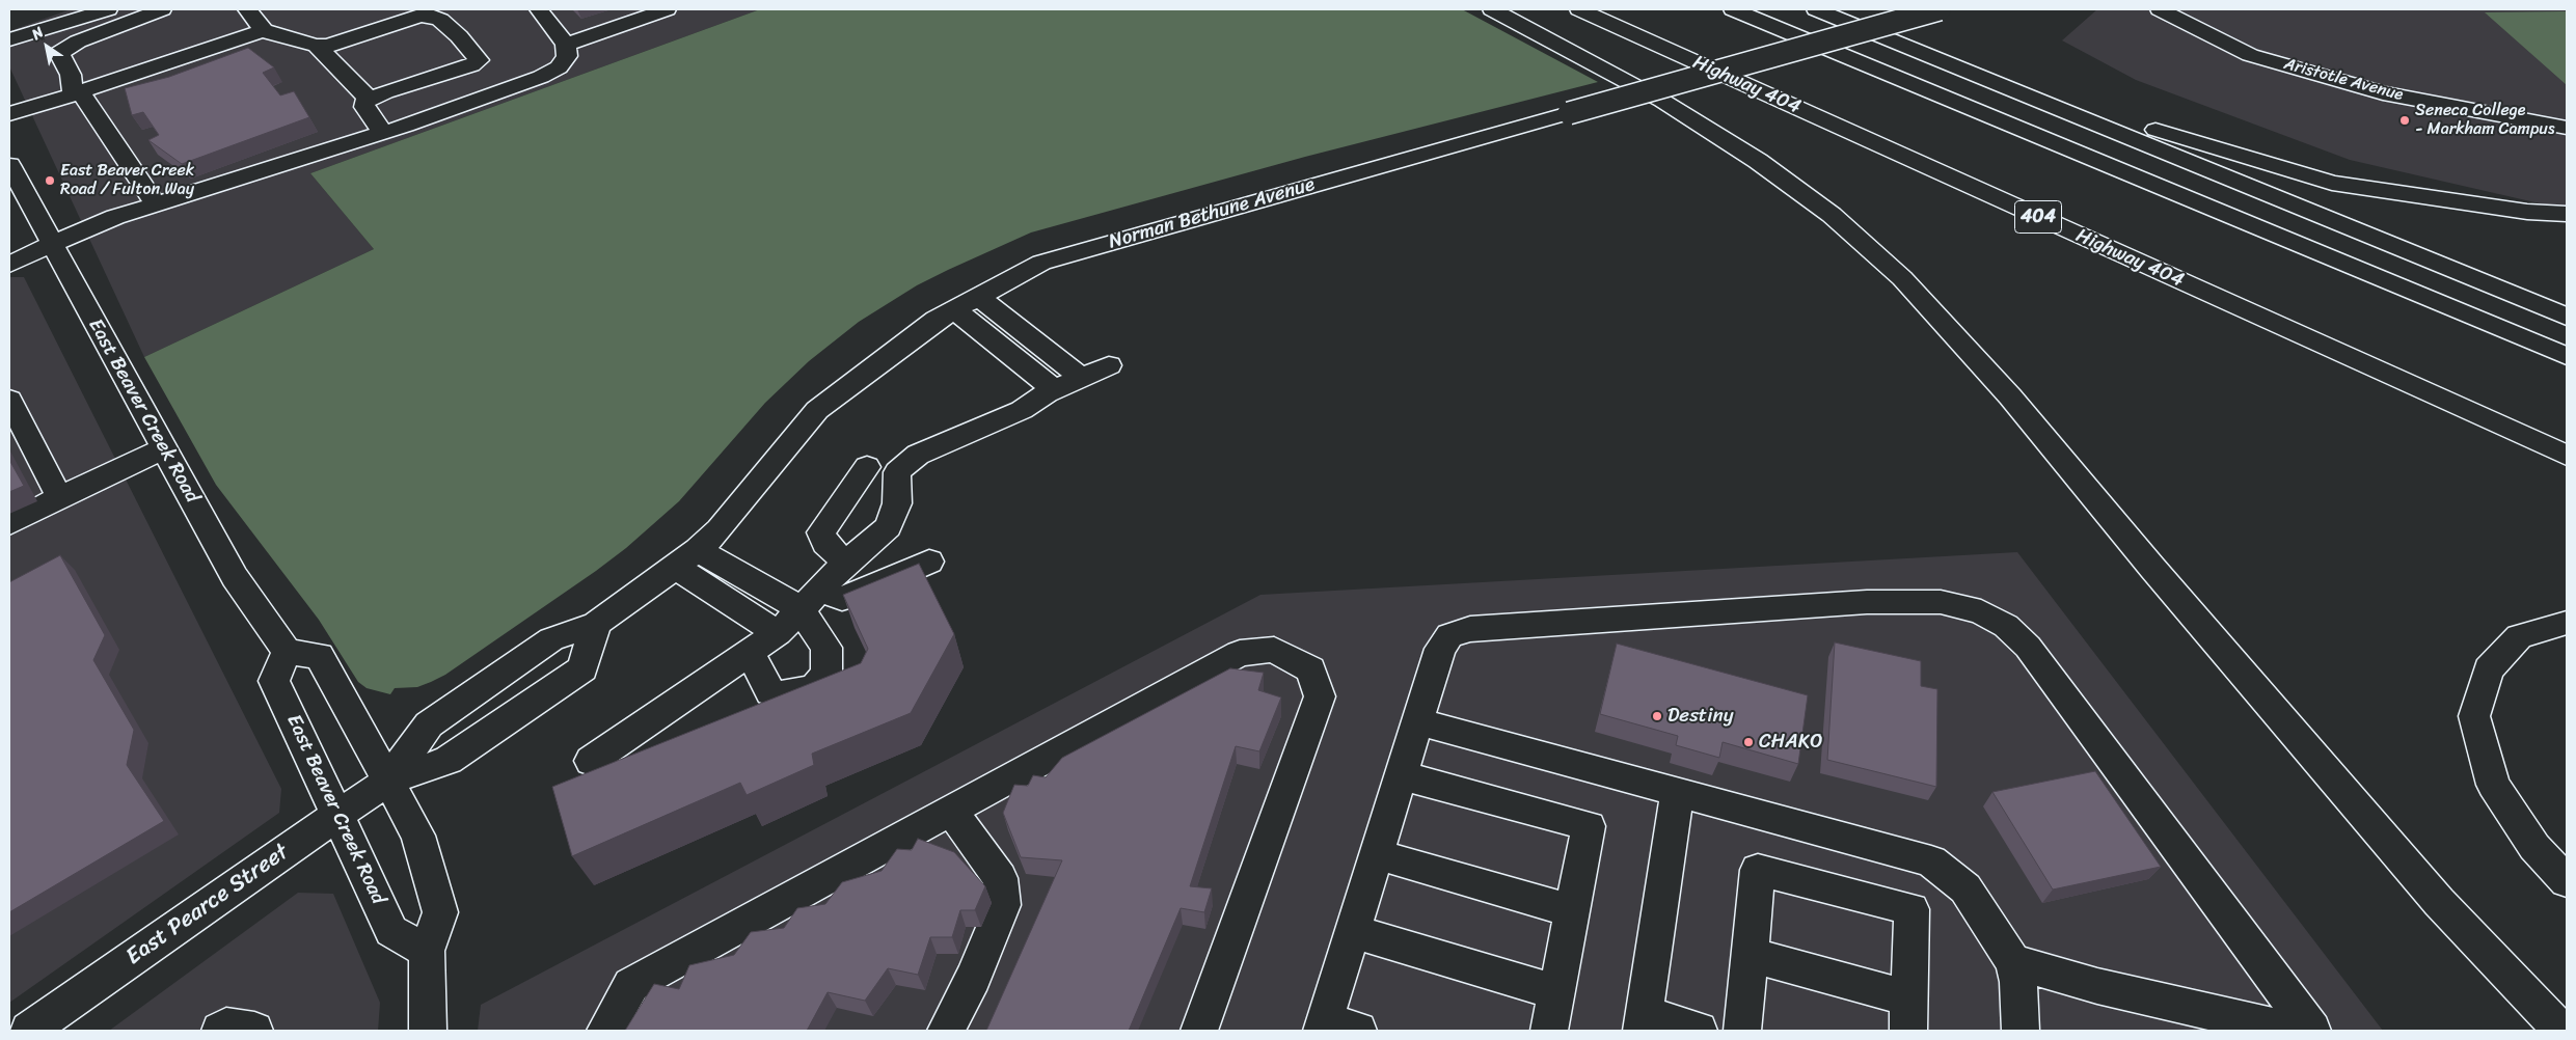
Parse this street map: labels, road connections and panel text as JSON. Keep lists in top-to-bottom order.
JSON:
{
  "streets": {
    "main road": [
      "Aristotle Avenue",
      "Highway 404",
      "Norman Bethune Avenue",
      "404",
      "East Beaver Creek Road",
      "East Pearce Street"
    ]
  },
  "crossings": [
    ["Norman Bethune Avenue", "East Pearce Street"],
    ["East Beaver Creek Road", "East Pearce Street"]
  ],
  "places": [
    "Seneca College - Markham Campus",
    "East Beaver Creek Road / Fulton Way",
    "Destiny",
    "CHAKO"
  ],
  "north": "top left"
}
